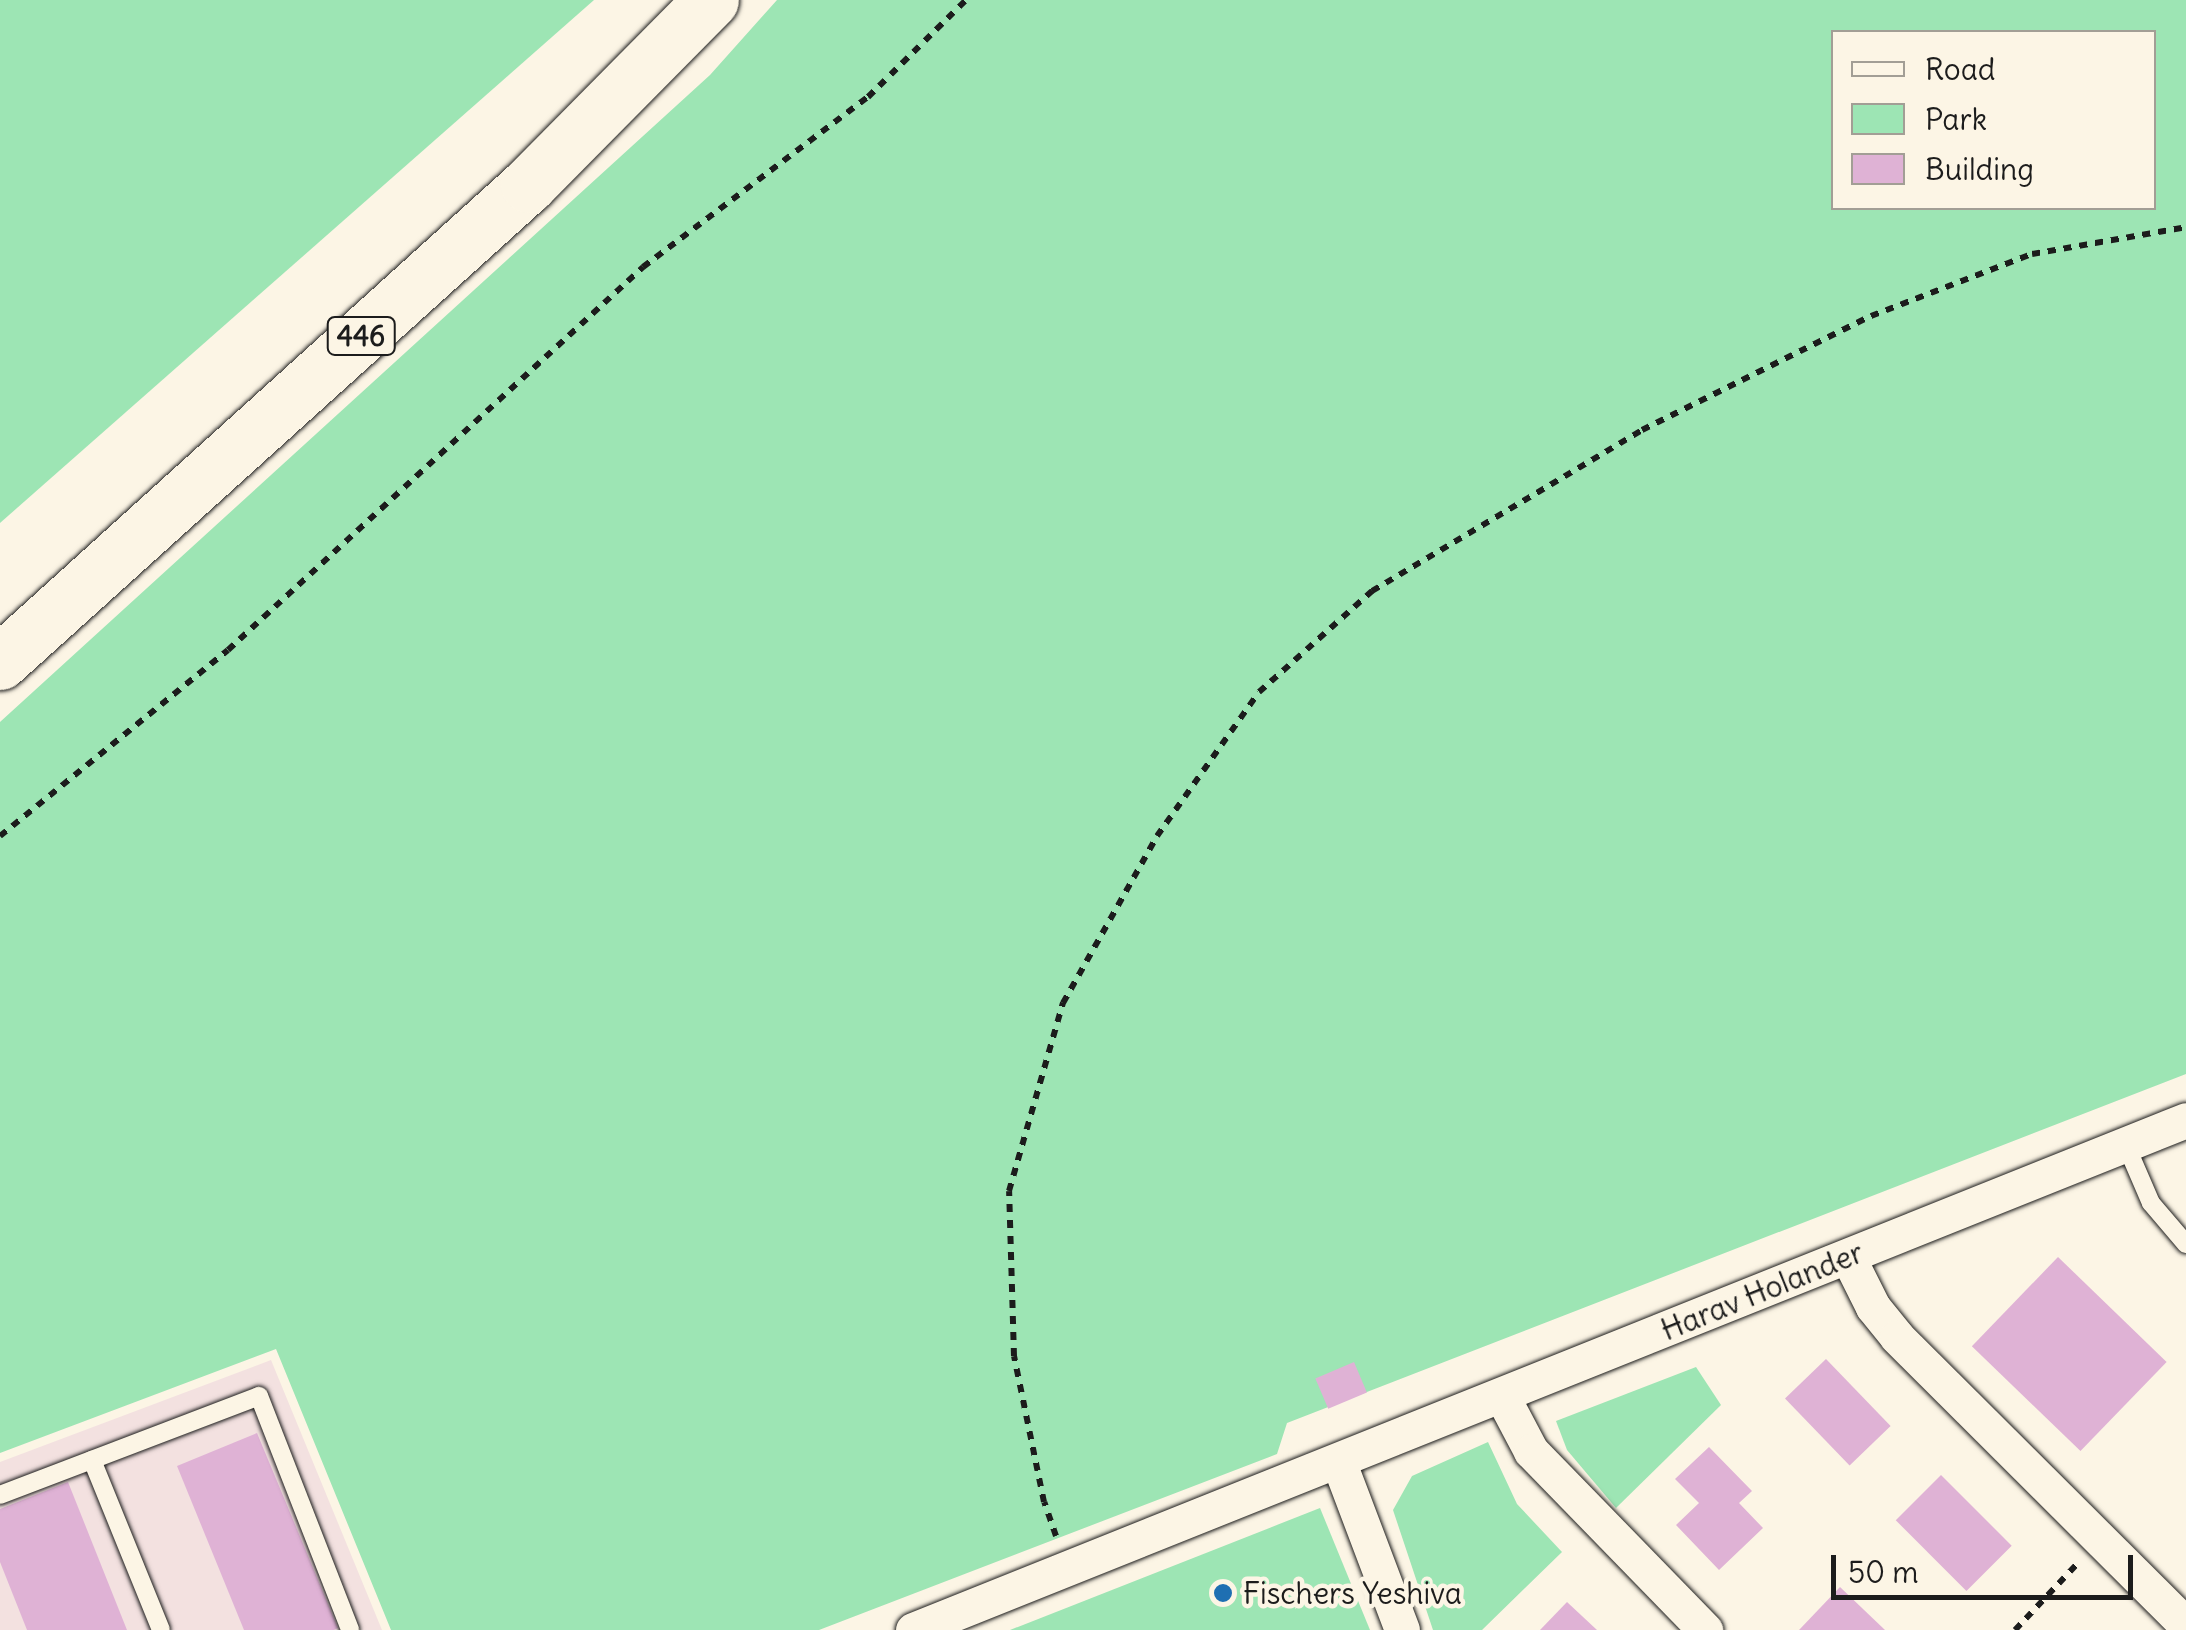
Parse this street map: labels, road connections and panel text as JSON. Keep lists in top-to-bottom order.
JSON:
{
  "streets": {
    "main road": ["446"],
    "street": ["Harav Holander"]
  },
  "places": ["Fischers Yeshiva"],
  "legend": ["Road", "Park", "Building"],
  "scale_bar": "50 m"
}
